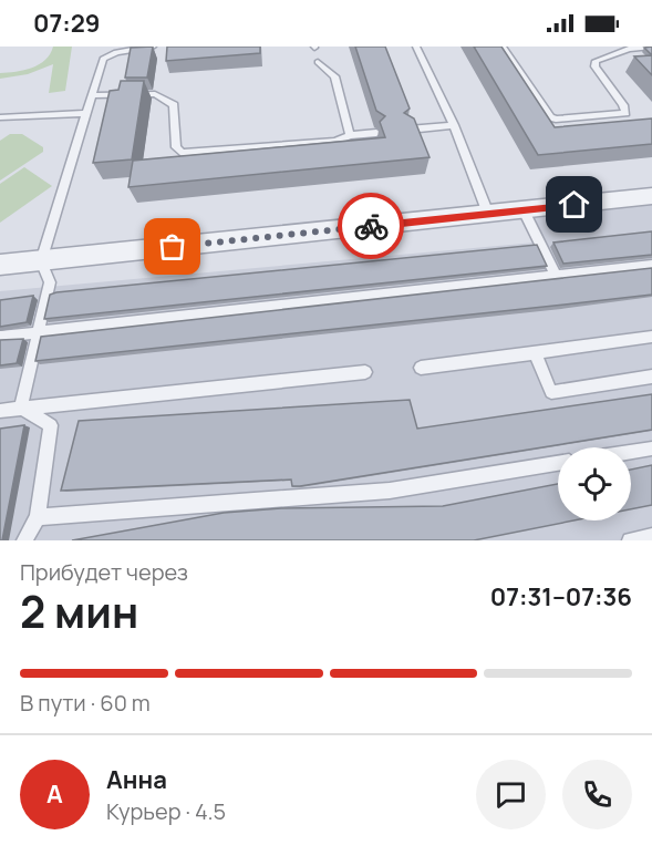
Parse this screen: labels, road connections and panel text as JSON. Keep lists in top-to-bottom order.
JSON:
{
  "page": {
    "status": "07:29",
    "heading": ["2 мин", "Прибудет через", "07:31–07:36"],
    "panel": ["Анна", "Курьер · 4.5"],
    "bar": "В пути · 60 m",
    "round": "А"
  }
}
